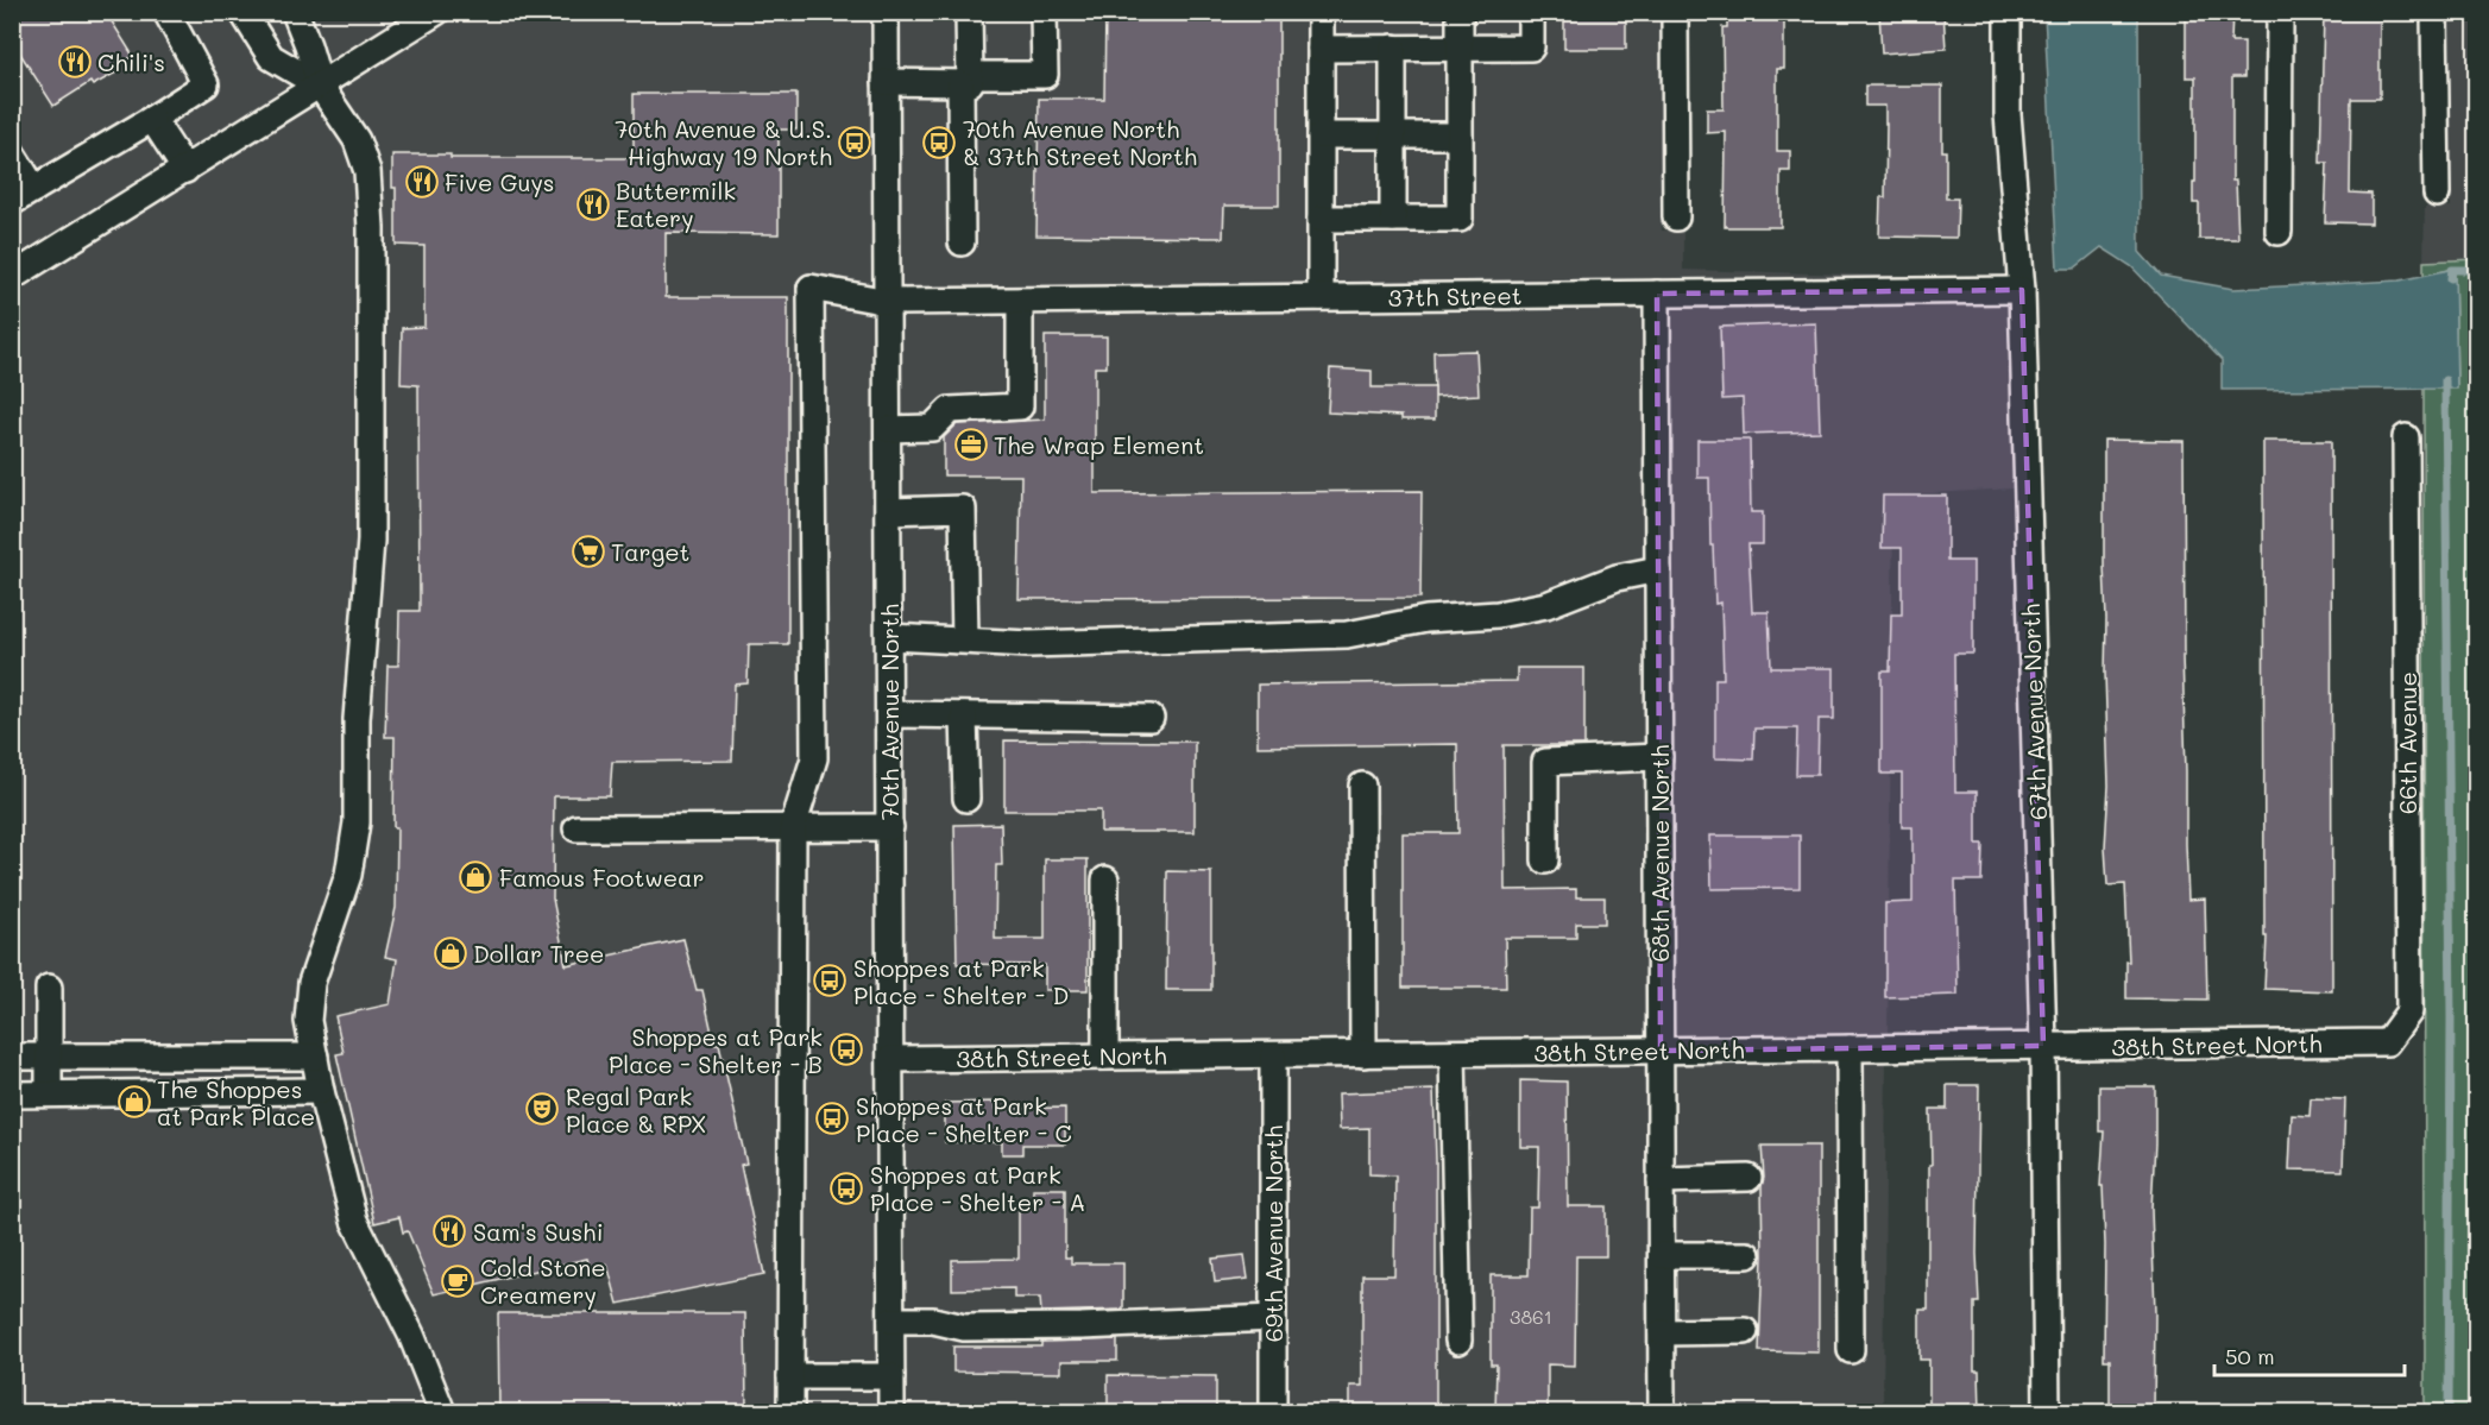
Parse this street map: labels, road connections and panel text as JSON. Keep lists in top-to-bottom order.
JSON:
{
  "streets": {
    "street": [
      "37th Street",
      "70th Avenue North",
      "67th Avenue North",
      "66th Avenue",
      "68th Avenue North",
      "38th Street North",
      "69th Avenue North"
    ]
  },
  "crossings": [
    ["37th Street", "70th Avenue North"],
    ["37th Street", "67th Avenue North"],
    ["37th Street", "68th Avenue North"],
    ["70th Avenue North", "38th Street North"],
    ["67th Avenue North", "38th Street North"],
    ["66th Avenue", "38th Street North"],
    ["68th Avenue North", "38th Street North"],
    ["38th Street North", "69th Avenue North"]
  ],
  "places": {
    "restaurant": [
      "Chili's",
      "Five Guys",
      "Buttermilk Eatery",
      "Sam's Sushi"
    ],
    "bus stop": [
      "70th Avenue & U.S. Highway 19 North",
      "70th Avenue North & 37th Street North",
      "Shoppes at Park Place - Shelter - D",
      "Shoppes at Park Place - Shelter - B",
      "Shoppes at Park Place - Shelter - C",
      "Shoppes at Park Place - Shelter - A"
    ],
    "office": ["The Wrap Element"],
    "supermarket": ["Target"],
    "shop": ["Famous Footwear", "Dollar Tree", "The Shoppes at Park Place"],
    "theatre": ["Regal Park Place & RPX"],
    "cafe": ["Cold Stone Creamery"]
  },
  "house_numbers": ["3861"],
  "scale_bar": "50 m"
}
